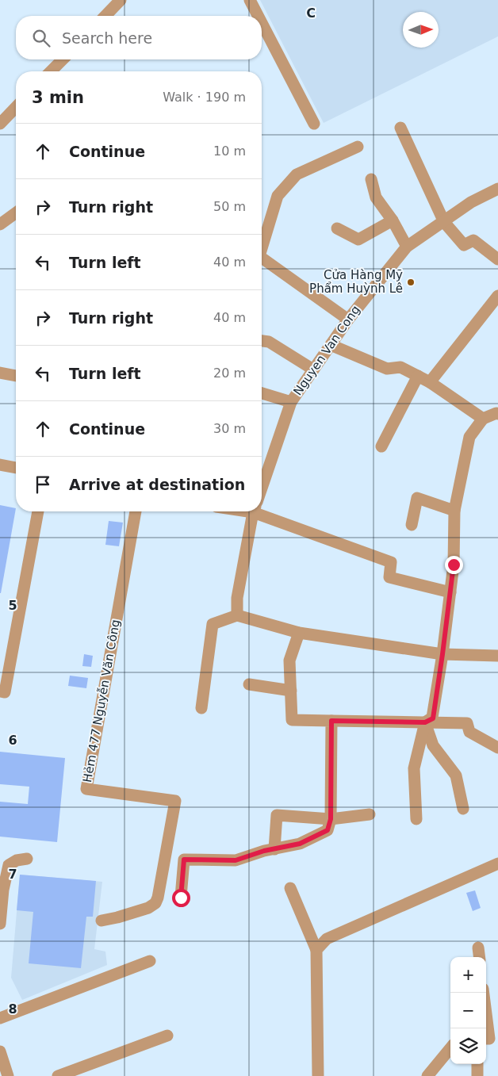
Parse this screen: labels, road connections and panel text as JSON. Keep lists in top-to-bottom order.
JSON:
{
  "streets": {
    "street": ["Nguyen Van Cong", "Hẻm 477 Nguyễn Văn Công"]
  },
  "places": ["Cửa Hàng Mỹ Phẩm Huỳnh Lê"],
  "north": "right",
  "page": {
    "search": "Search here",
    "heading": ["3 min", "Walk · 190 m"],
    "list": [
      ["Continue", "10 m"],
      ["Turn right", "50 m"],
      ["Turn left", "40 m"],
      ["Turn right", "40 m"],
      ["Turn left", "20 m"],
      ["Continue", "30 m"],
      "Arrive at destination"
    ],
    "map_buttons": ["+", "−"]
  },
  "grid": {
    "columns": ["C"],
    "rows": [
      "5",
      "6",
      "7",
      "8"
    ]
  }
}
